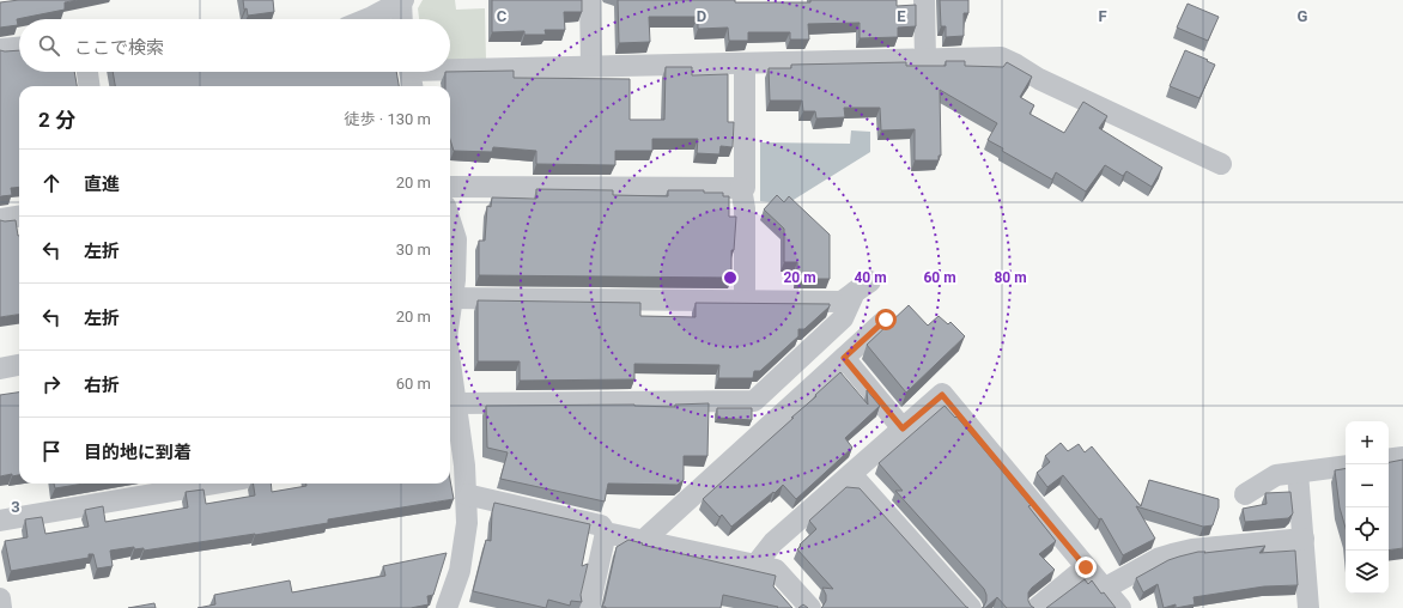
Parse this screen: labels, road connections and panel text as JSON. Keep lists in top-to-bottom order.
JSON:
{
  "page": {
    "search": "ここで検索",
    "heading": ["2 分", "徒歩 · 130 m"],
    "list": [
      ["直進", "20 m"],
      ["左折", "30 m"],
      ["左折", "20 m"],
      ["右折", "60 m"],
      "目的地に到着"
    ],
    "map_buttons": ["+", "−"]
  },
  "grid": {
    "columns": [
      "C",
      "D",
      "E",
      "F",
      "G"
    ],
    "rows": ["3"]
  },
  "rings": [
    "20 m",
    "40 m",
    "60 m",
    "80 m"
  ]
}
